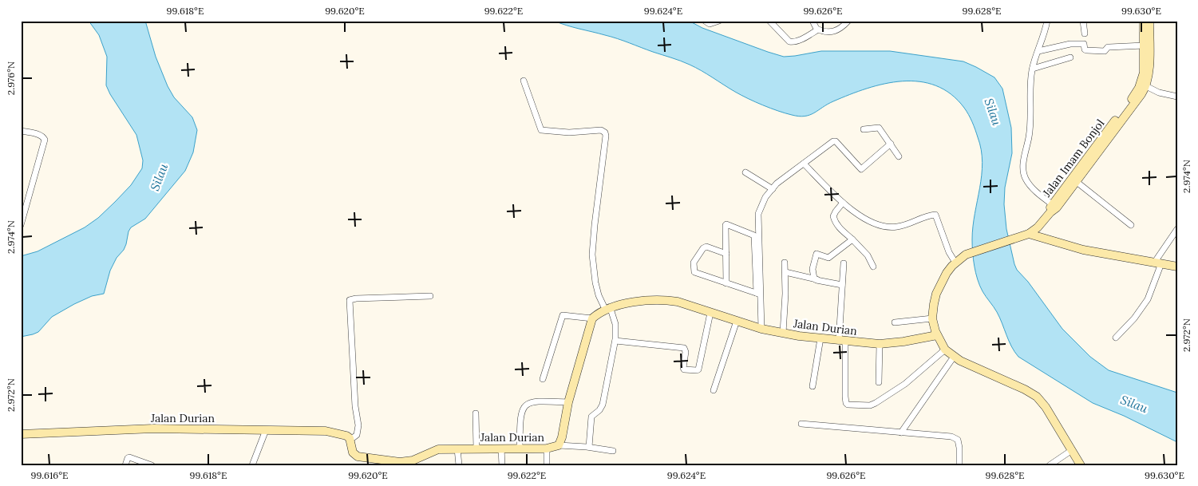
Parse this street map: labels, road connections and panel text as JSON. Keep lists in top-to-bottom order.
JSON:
{
  "streets": {
    "street": ["Jalan Imam Bonjol", "Jalan Durian"]
  },
  "water": ["Silau"],
  "coordinates": [
    "99.618°E",
    "99.620°E",
    "99.622°E",
    "99.624°E",
    "99.626°E",
    "99.628°E",
    "99.630°E",
    "2.976°N",
    "2.974°N",
    "2.972°N",
    "99.616°E"
  ]
}
